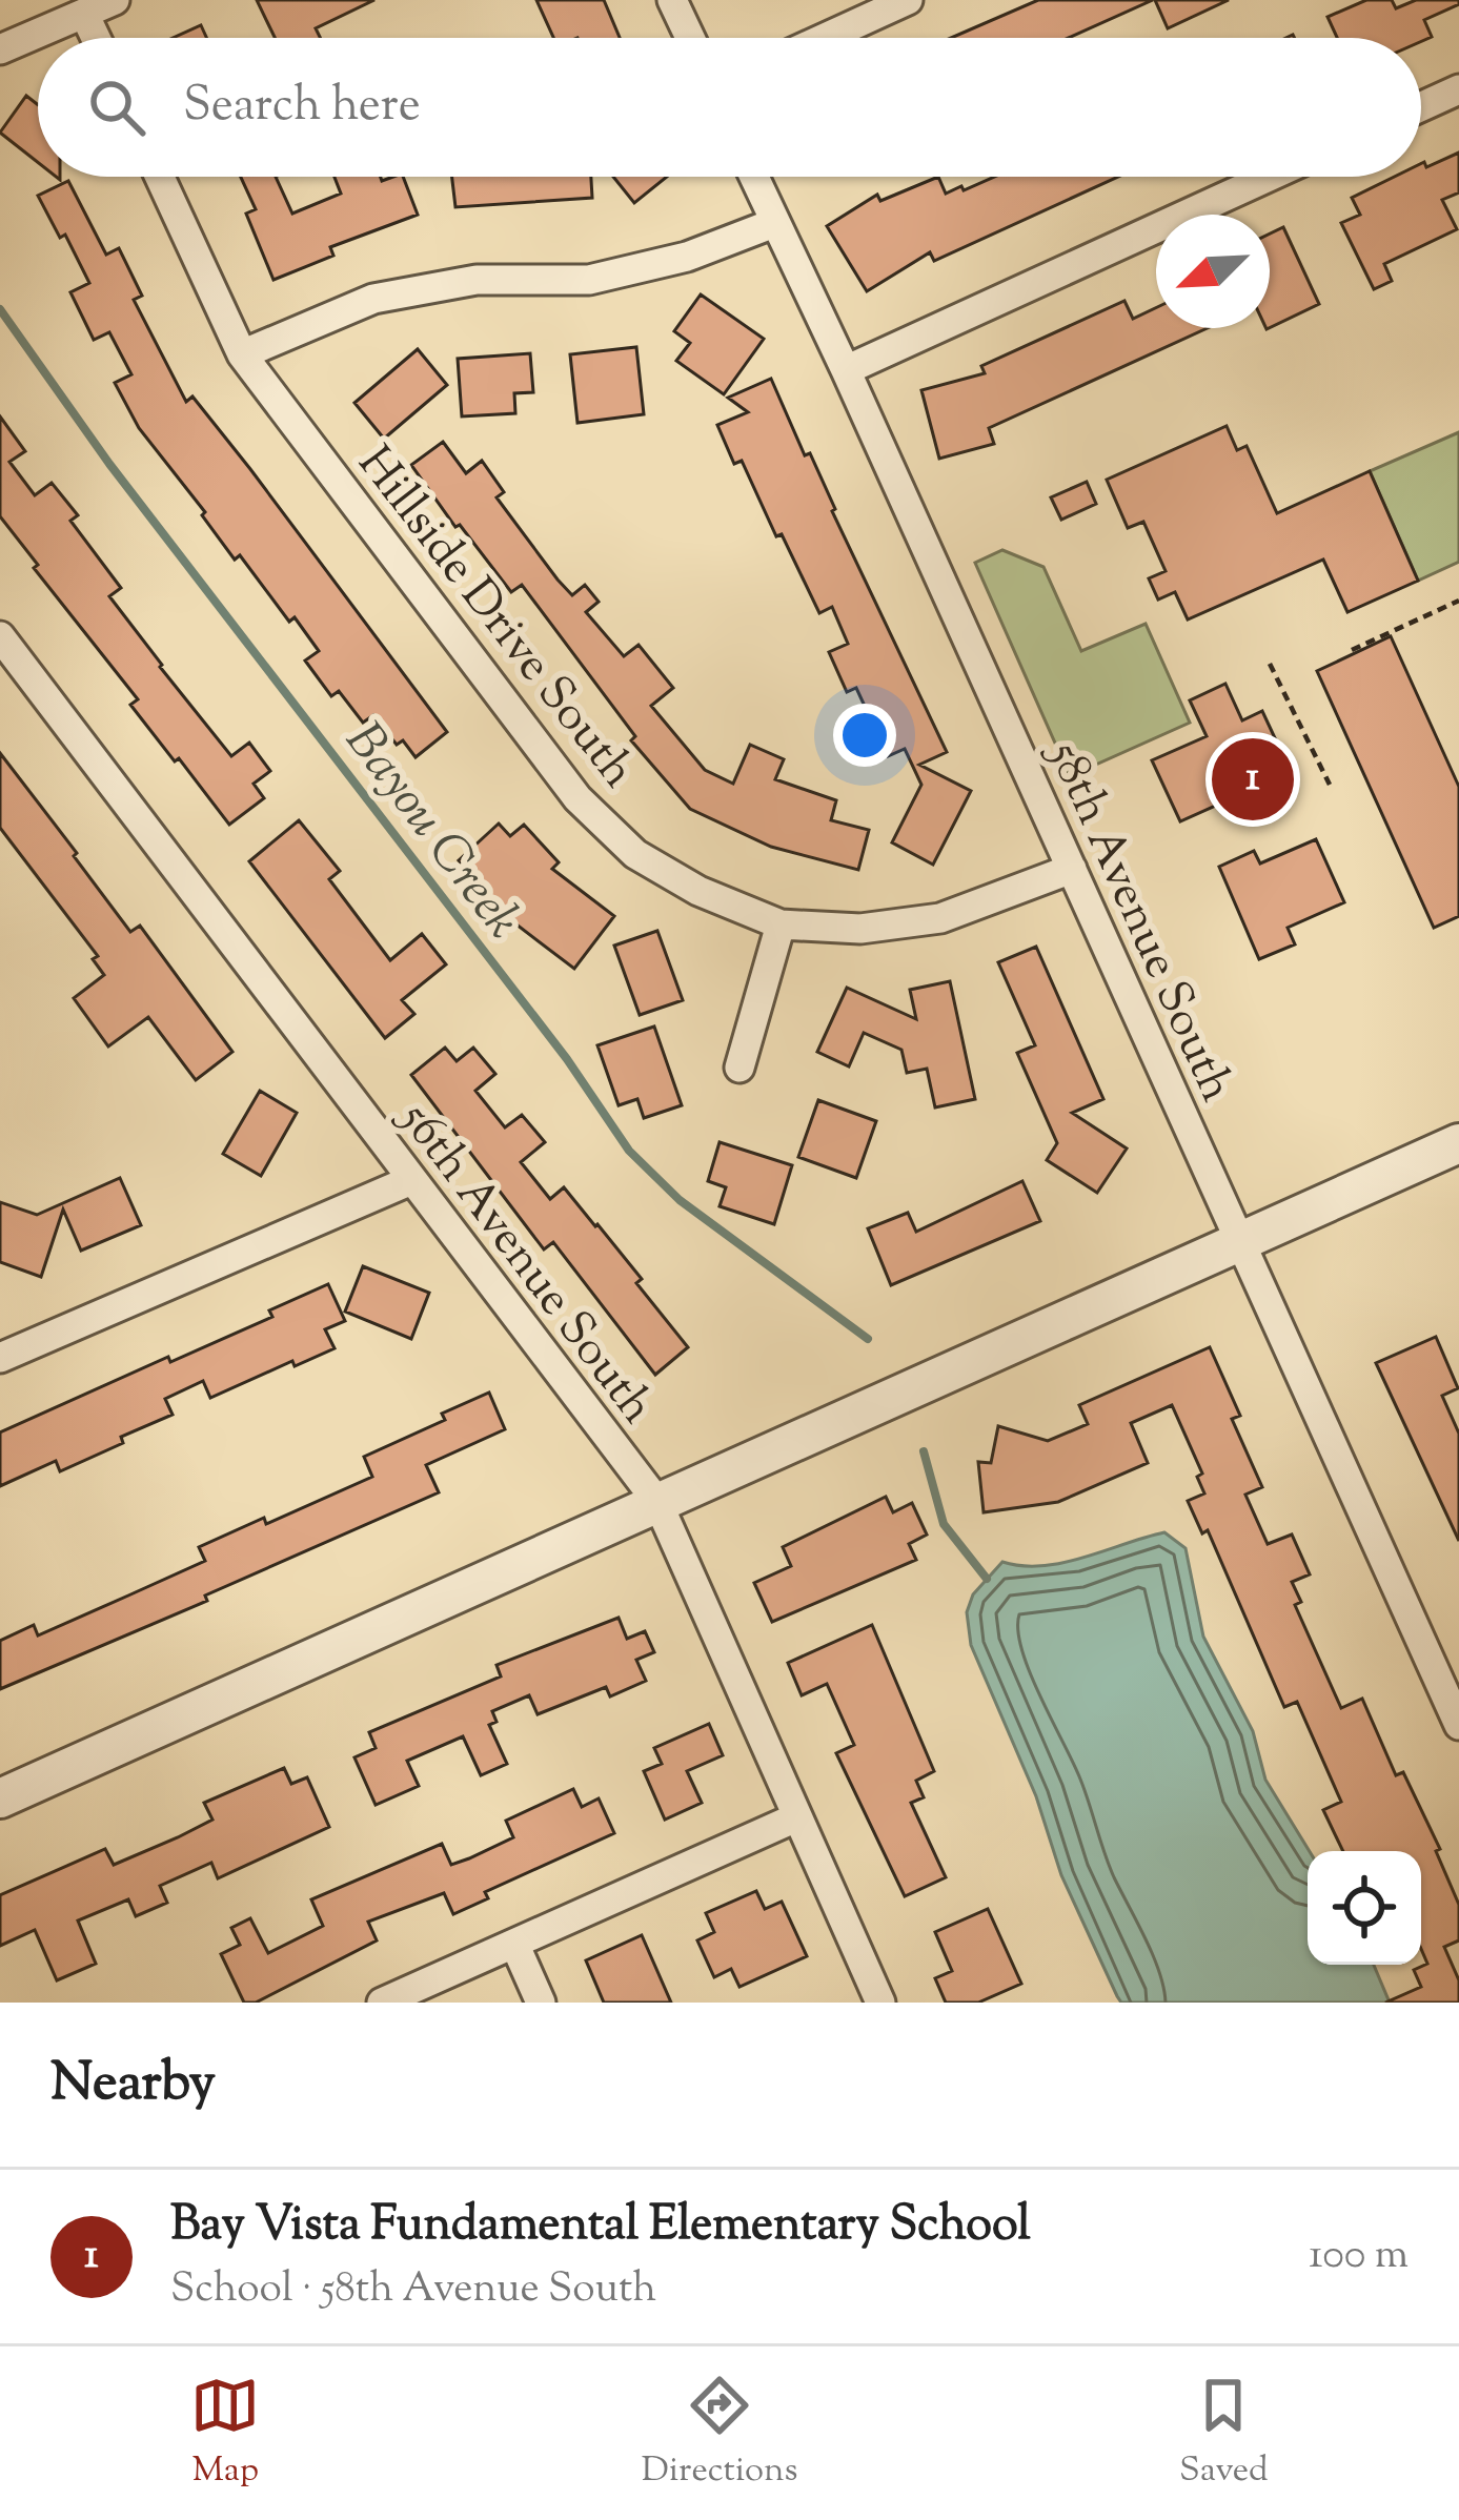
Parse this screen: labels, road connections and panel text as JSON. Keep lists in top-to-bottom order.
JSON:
{
  "streets": {
    "street": ["Hillside Drive South", "58th Avenue South", "56th Avenue South"]
  },
  "crossings": [
    ["Hillside Drive South", "58th Avenue South"]
  ],
  "water": ["Bayou Creek"],
  "north": "bottom left",
  "page": {
    "search": "Search here",
    "pins": "1",
    "heading": "Nearby",
    "list": [
      {
        "mark": "1",
        "name": "Bay Vista Fundamental Elementary School",
        "note": "School · 58th Avenue South",
        "value": "100 m"
      }
    ],
    "nav": ["Map", "Directions", "Saved"]
  }
}
